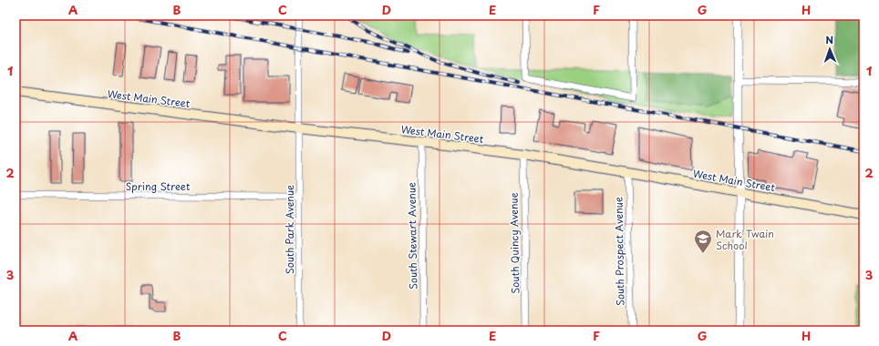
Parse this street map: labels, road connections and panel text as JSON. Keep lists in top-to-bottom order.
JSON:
{
  "streets": {
    "main road": ["West Main Street"],
    "street": [
      "Spring Street",
      "South Park Avenue",
      "South Stewart Avenue",
      "South Quincy Avenue",
      "South Prospect Avenue"
    ]
  },
  "crossings": [
    ["West Main Street", "South Park Avenue"],
    ["West Main Street", "South Stewart Avenue"],
    ["West Main Street", "South Quincy Avenue"],
    ["West Main Street", "South Prospect Avenue"],
    ["Spring Street", "South Park Avenue"]
  ],
  "places": {
    "school or university": ["Mark Twain School"]
  },
  "north": "top",
  "grid": {
    "columns": [
      "A",
      "B",
      "C",
      "D",
      "E",
      "F",
      "G",
      "H"
    ],
    "rows": ["1", "2", "3"]
  }
}
